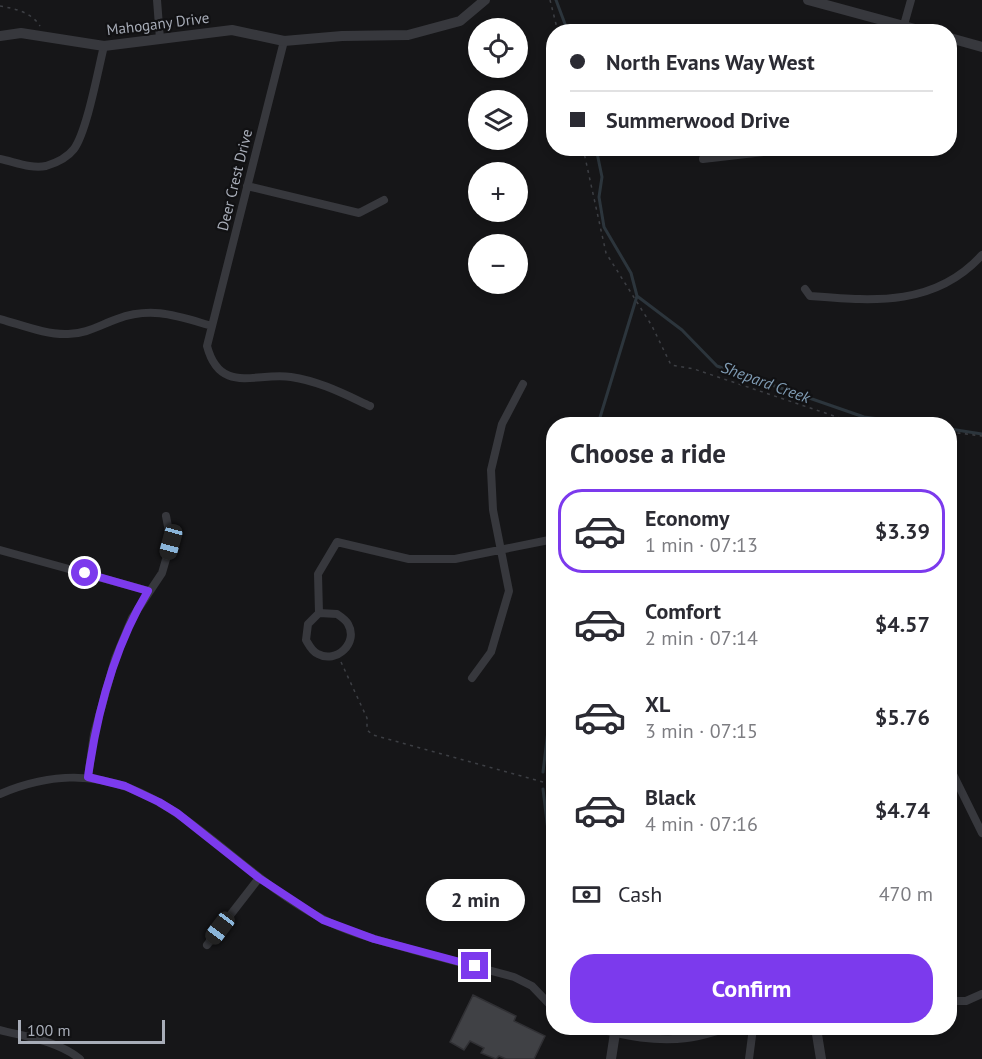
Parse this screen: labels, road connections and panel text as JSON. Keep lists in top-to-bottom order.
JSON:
{
  "streets": {
    "street": ["Mahogany Drive", "Deer Crest Drive"]
  },
  "crossings": [
    ["Mahogany Drive", "Deer Crest Drive"]
  ],
  "water": ["Shepard Creek"],
  "scale_bar": "100 m",
  "page": {
    "map_buttons": ["+", "−"],
    "banner": ["North Evans Way West", "Summerwood Drive"],
    "heading": "Choose a ride",
    "list": [
      {
        "name": "Economy",
        "note": "1 min · 07:13",
        "value": "$3.39"
      },
      {
        "name": "Comfort",
        "note": "2 min · 07:14",
        "value": "$4.57"
      },
      {
        "name": "XL",
        "note": "3 min · 07:15",
        "value": "$5.76"
      },
      {
        "name": "Black",
        "note": "4 min · 07:16",
        "value": "$4.74"
      }
    ],
    "pay": ["Cash", "470 m"],
    "bubble": "2 min",
    "buttons": "Confirm",
    "scale": "100 m"
  }
}
